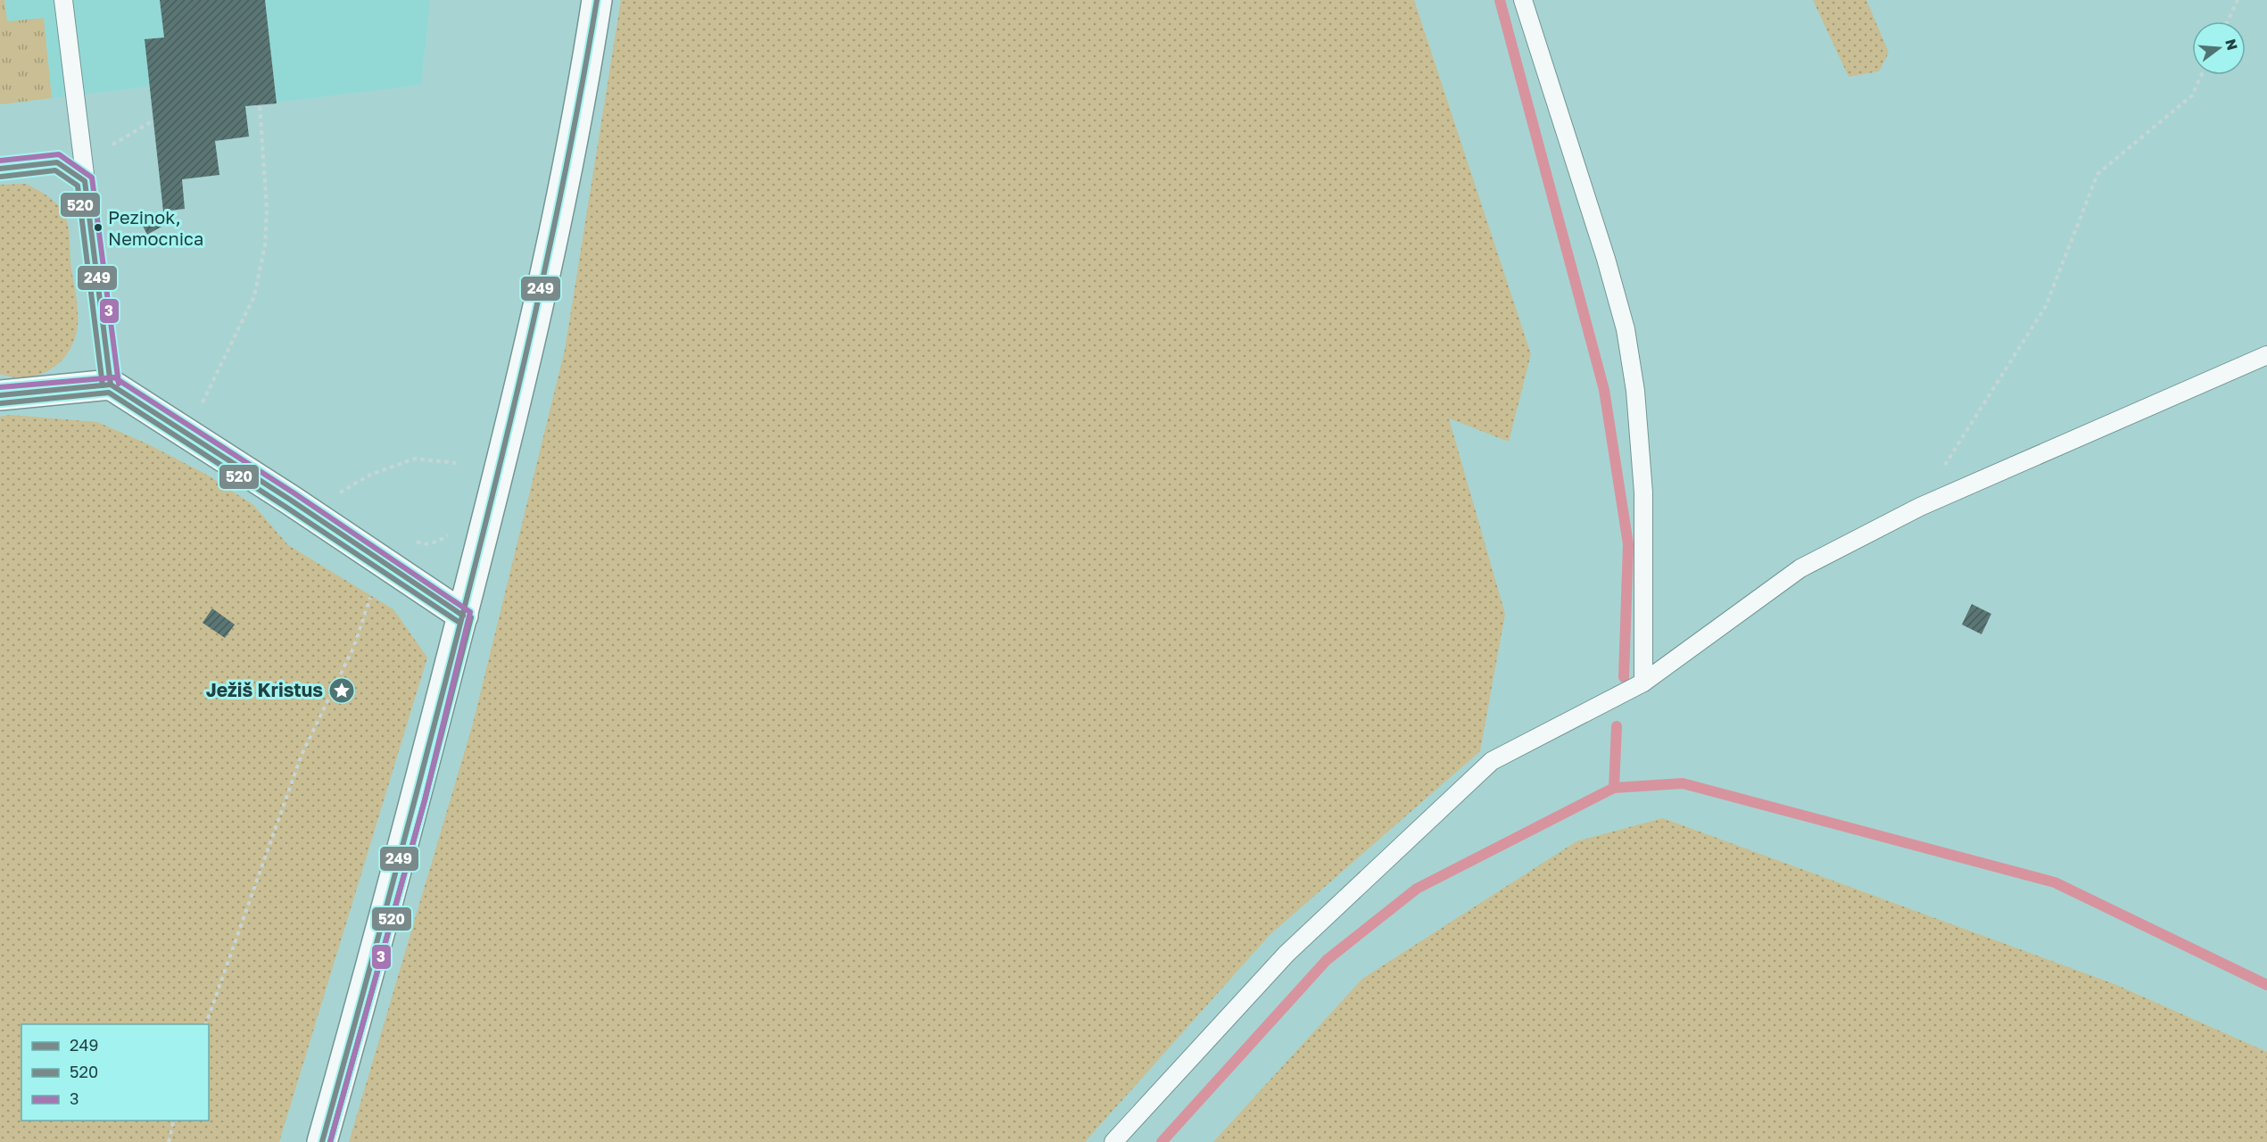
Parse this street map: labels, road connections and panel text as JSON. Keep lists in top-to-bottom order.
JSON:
{
  "places": {
    "other": ["Pezinok, Nemocnica"],
    "place": ["Ježiš Kristus"]
  },
  "lines": ["transit line 249", "transit line 3", "transit line 520"],
  "legend": ["249", "520", "3"],
  "north": "right"
}
